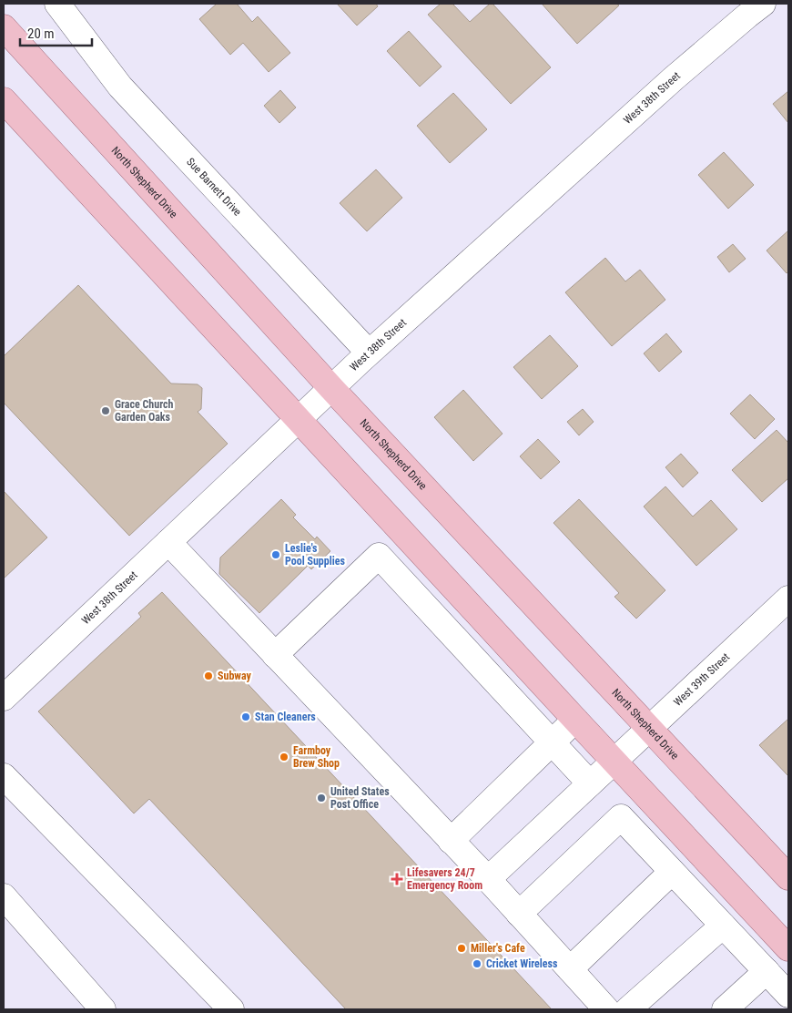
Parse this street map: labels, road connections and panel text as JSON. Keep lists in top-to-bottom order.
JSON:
{
  "streets": {
    "main road": ["North Shepherd Drive"],
    "street": ["West 38th Street", "Sue Barnett Drive", "West 39th Street"]
  },
  "crossings": [
    ["West 38th Street", "North Shepherd Drive"],
    ["West 38th Street", "Sue Barnett Drive"],
    ["North Shepherd Drive", "West 39th Street"]
  ],
  "places": {
    "other": [
      "Grace Church Garden Oaks",
      "Leslie's Pool Supplies",
      "Subway",
      "Stan Cleaners",
      "Farmboy Brew Shop",
      "United States Post Office",
      "Miller's Cafe",
      "Cricket Wireless"
    ],
    "health": ["Lifesavers 24/7 Emergency Room"]
  },
  "scale_bar": "20 m"
}
